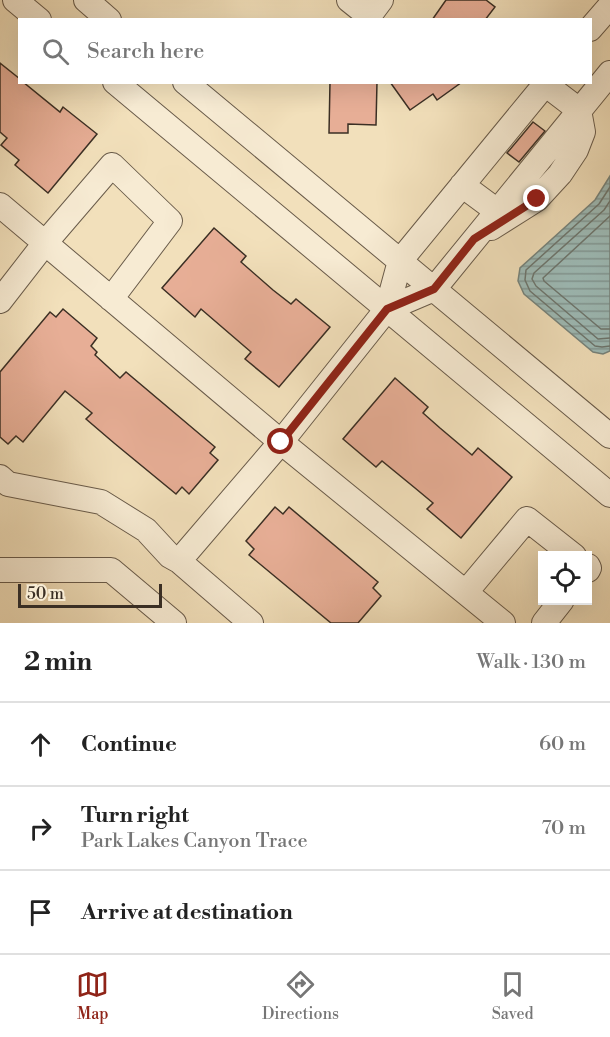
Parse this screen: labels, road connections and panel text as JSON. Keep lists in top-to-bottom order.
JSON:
{
  "scale_bar": "50 m",
  "page": {
    "search": "Search here",
    "scale": "50 m",
    "heading": ["2 min", "Walk · 130 m"],
    "list": [
      ["Continue", "60 m"],
      ["Turn right", "Park Lakes Canyon Trace", "70 m"],
      "Arrive at destination"
    ],
    "nav": ["Map", "Directions", "Saved"]
  }
}
